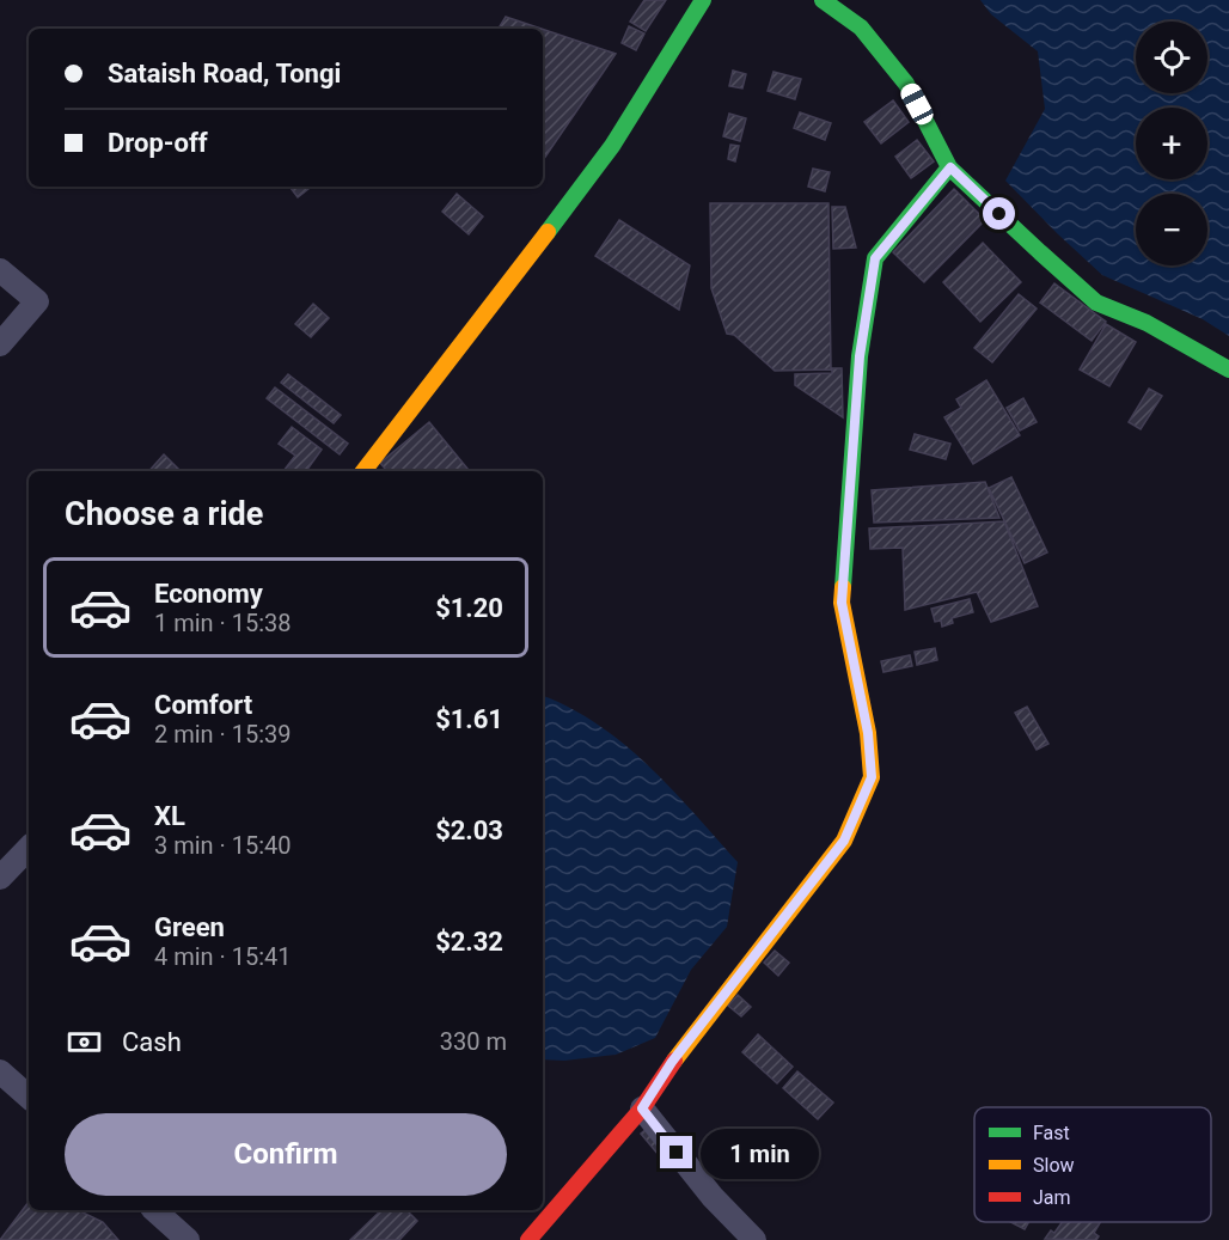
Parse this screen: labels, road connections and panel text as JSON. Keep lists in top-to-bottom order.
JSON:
{
  "legend": ["Fast", "Slow", "Jam"],
  "page": {
    "map_buttons": ["+", "−"],
    "banner": ["Sataish Road, Tongi", "Drop-off"],
    "heading": "Choose a ride",
    "list": [
      {
        "name": "Economy",
        "note": "1 min · 15:38",
        "value": "$1.20"
      },
      {
        "name": "Comfort",
        "note": "2 min · 15:39",
        "value": "$1.61"
      },
      {
        "name": "XL",
        "note": "3 min · 15:40",
        "value": "$2.03"
      },
      {
        "name": "Green",
        "note": "4 min · 15:41",
        "value": "$2.32"
      }
    ],
    "pay": ["Cash", "330 m"],
    "buttons": "Confirm",
    "bubble": "1 min"
  }
}
